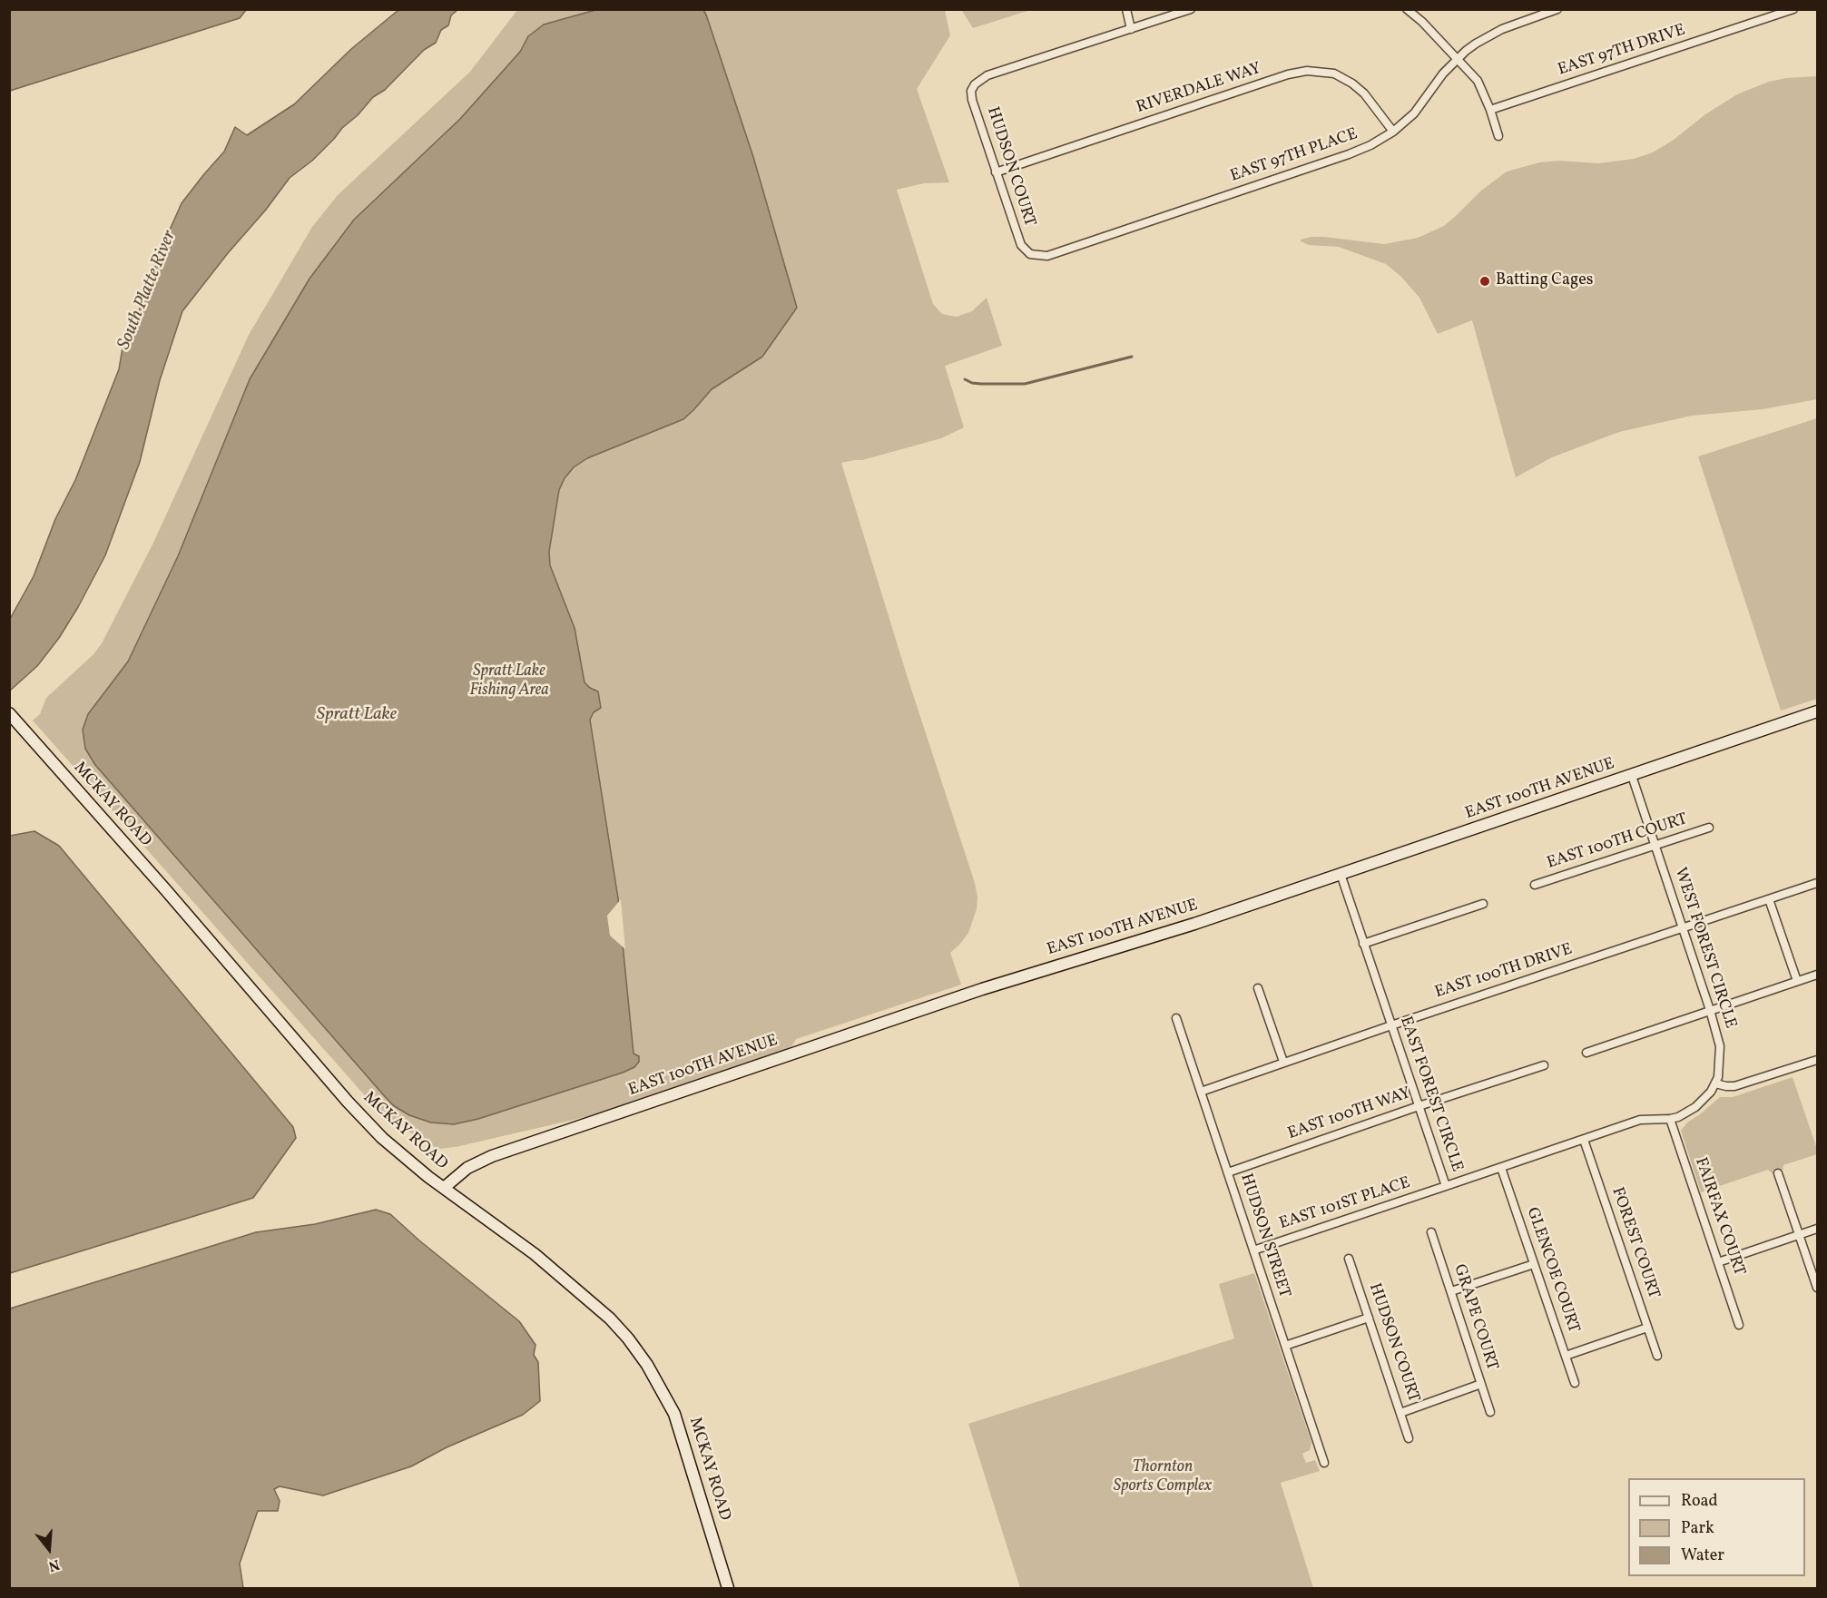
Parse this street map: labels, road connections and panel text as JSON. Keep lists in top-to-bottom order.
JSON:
{
  "streets": {
    "street": [
      "EAST 97TH DRIVE",
      "RIVERDALE WAY",
      "EAST 97TH PLACE",
      "HUDSON COURT",
      "EAST 100TH AVENUE",
      "MCKAY ROAD",
      "EAST 100TH COURT",
      "WEST FOREST CIRCLE",
      "EAST 100TH DRIVE",
      "EAST FOREST CIRCLE",
      "EAST 100TH WAY",
      "EAST 101ST PLACE",
      "FAIRFAX COURT",
      "HUDSON STREET",
      "FOREST COURT",
      "GLENCOE COURT",
      "GRAPE COURT"
    ]
  },
  "crossings": [
    ["RIVERDALE WAY", "EAST 97TH PLACE"],
    ["RIVERDALE WAY", "HUDSON COURT"],
    ["EAST 97TH PLACE", "HUDSON COURT"],
    ["EAST 100TH AVENUE", "MCKAY ROAD"],
    ["EAST 100TH AVENUE", "WEST FOREST CIRCLE"],
    ["EAST 100TH AVENUE", "EAST FOREST CIRCLE"],
    ["EAST 100TH COURT", "WEST FOREST CIRCLE"],
    ["WEST FOREST CIRCLE", "EAST 100TH DRIVE"],
    ["WEST FOREST CIRCLE", "EAST FOREST CIRCLE"],
    ["WEST FOREST CIRCLE", "FAIRFAX COURT"],
    ["WEST FOREST CIRCLE", "FOREST COURT"],
    ["EAST 100TH DRIVE", "EAST FOREST CIRCLE"],
    ["EAST 100TH DRIVE", "HUDSON STREET"],
    ["EAST FOREST CIRCLE", "EAST 100TH WAY"],
    ["EAST FOREST CIRCLE", "EAST 101ST PLACE"],
    ["EAST FOREST CIRCLE", "FOREST COURT"],
    ["EAST FOREST CIRCLE", "GLENCOE COURT"],
    ["EAST 100TH WAY", "HUDSON STREET"],
    ["EAST 101ST PLACE", "HUDSON STREET"]
  ],
  "water": ["South Platte River", "Spratt Lake"],
  "parks": ["Spratt Lake Fishing Area", "Thornton Sports Complex"],
  "places": ["Batting Cages"],
  "legend": ["Road", "Park", "Water"],
  "north": "bottom"
}
